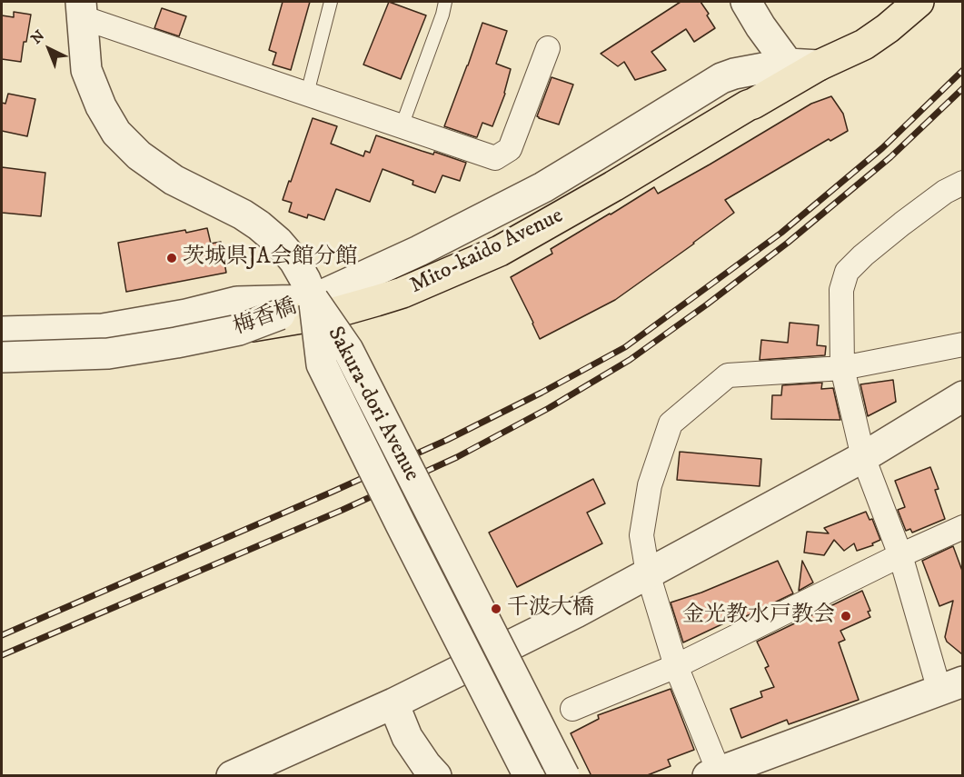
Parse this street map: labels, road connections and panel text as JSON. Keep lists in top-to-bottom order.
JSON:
{
  "streets": {
    "main road": ["Mito-kaido Avenue"],
    "street": ["梅香橋", "Sakura-dori Avenue"]
  },
  "crossings": [
    ["梅香橋", "Sakura-dori Avenue"]
  ],
  "places": ["茨城県JA会館分館", "千波大橋", "金光教水戸教会"],
  "north": "top left"
}
